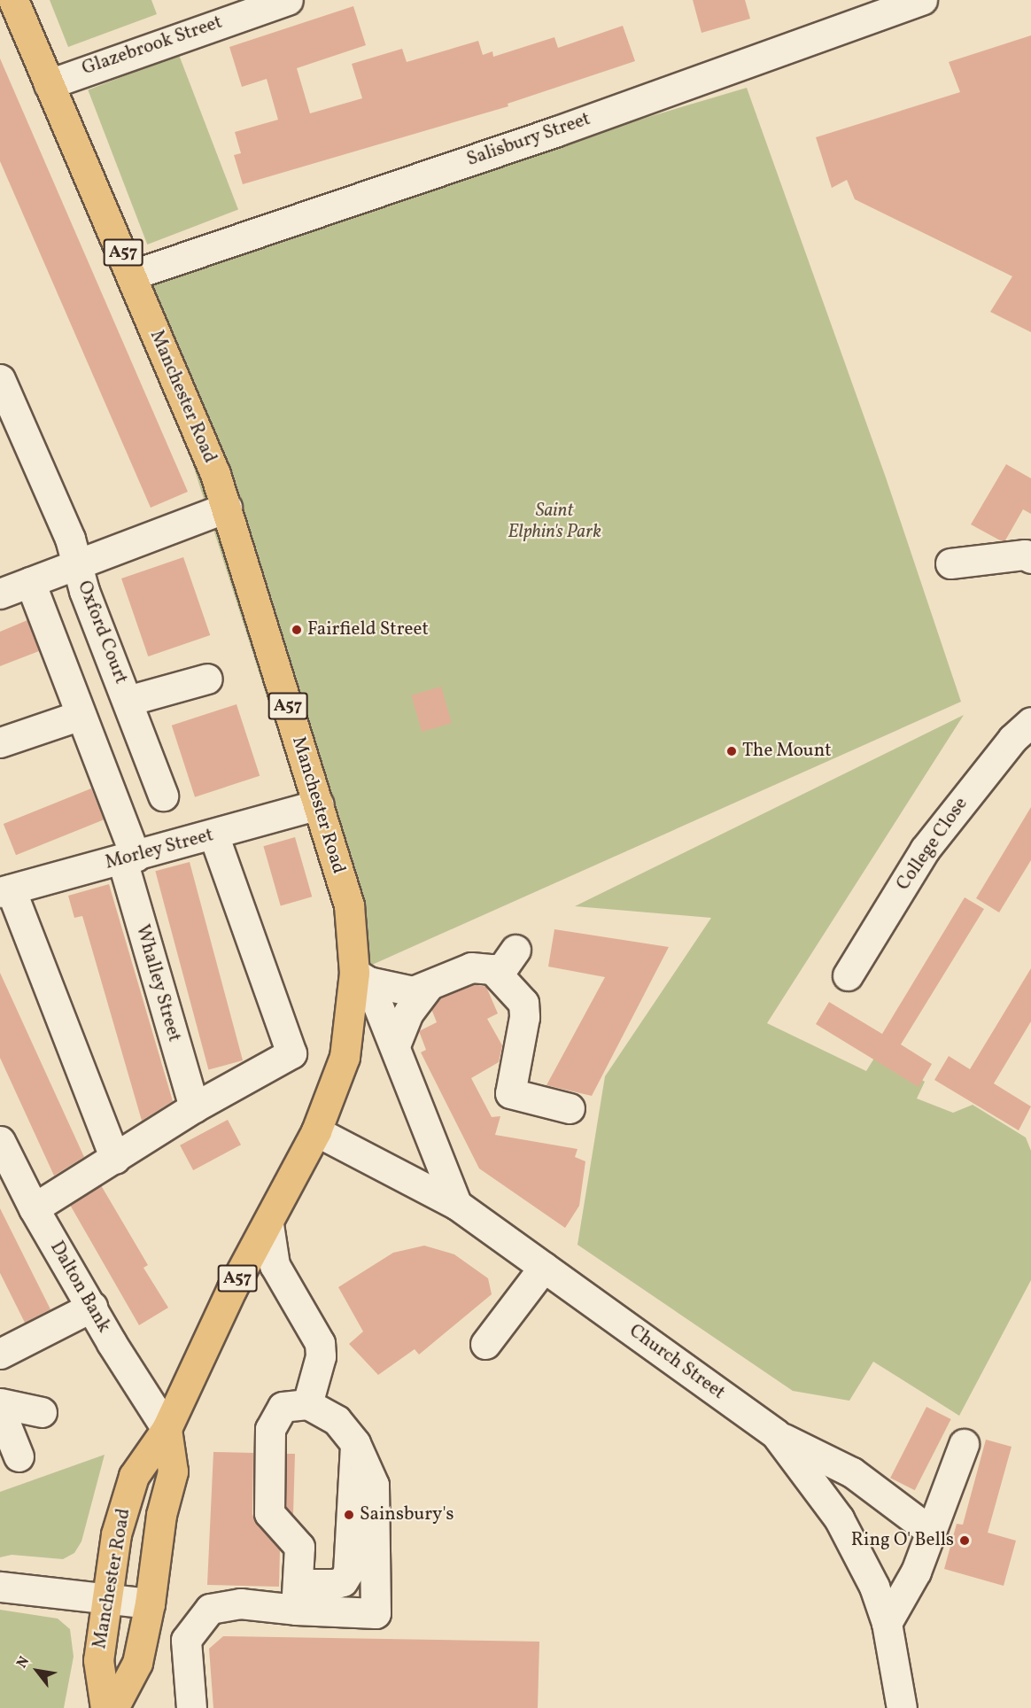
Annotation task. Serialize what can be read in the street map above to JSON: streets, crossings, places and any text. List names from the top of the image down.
{
  "streets": {
    "main road": ["A57", "Manchester Road"],
    "street": [
      "Glazebrook Street",
      "Salisbury Street",
      "Oxford Court",
      "College Close",
      "Morley Street",
      "Whalley Street",
      "Dalton Bank",
      "Church Street"
    ]
  },
  "crossings": [
    ["Glazebrook Street", "Manchester Road"],
    ["Salisbury Street", "Manchester Road"],
    ["Manchester Road", "Morley Street"],
    ["Manchester Road", "Dalton Bank"],
    ["Manchester Road", "Church Street"],
    ["Morley Street", "Whalley Street"]
  ],
  "parks": ["Saint Elphin's Park"],
  "places": [
    "Fairfield Street",
    "The Mount",
    "Sainsbury's",
    "Ring O' Bells"
  ],
  "north": "top left"
}
